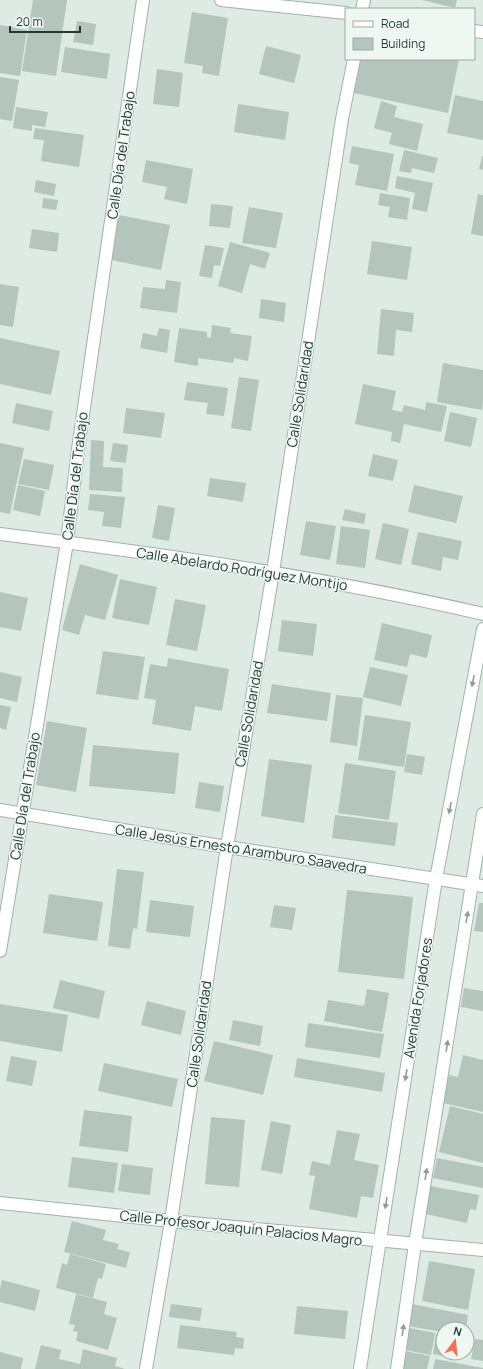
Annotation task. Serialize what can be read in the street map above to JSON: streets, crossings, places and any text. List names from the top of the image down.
{
  "streets": {
    "street": [
      "Calle Día del Trabajo",
      "Calle Solidaridad",
      "Calle Abelardo Rodríguez Montijo",
      "Calle Jesús Ernesto Aramburo Saavedra",
      "Avenida Forjadores",
      "Calle Profesor Joaquín Palacios Magro"
    ]
  },
  "crossings": [
    ["Calle Día del Trabajo", "Calle Abelardo Rodríguez Montijo"],
    ["Calle Día del Trabajo", "Calle Jesús Ernesto Aramburo Saavedra"],
    ["Calle Solidaridad", "Calle Abelardo Rodríguez Montijo"],
    ["Calle Solidaridad", "Calle Jesús Ernesto Aramburo Saavedra"],
    ["Calle Solidaridad", "Calle Profesor Joaquín Palacios Magro"],
    ["Calle Jesús Ernesto Aramburo Saavedra", "Avenida Forjadores"],
    ["Avenida Forjadores", "Calle Profesor Joaquín Palacios Magro"]
  ],
  "legend": ["Road", "Building"],
  "scale_bar": "20 m",
  "north": "top"
}
